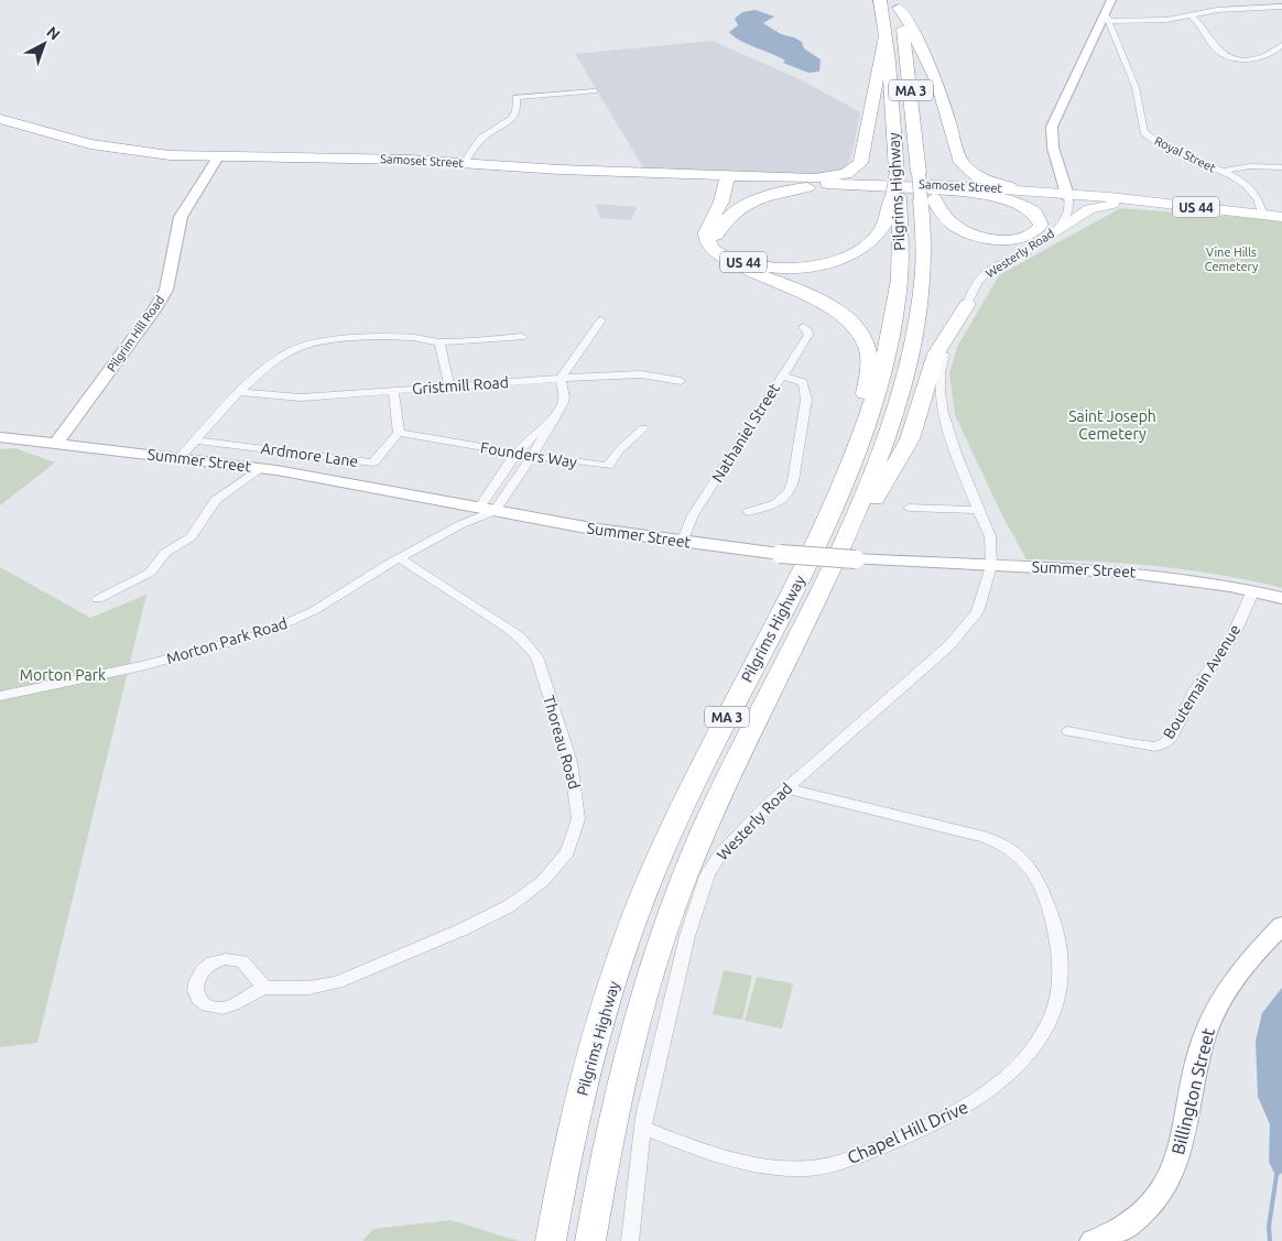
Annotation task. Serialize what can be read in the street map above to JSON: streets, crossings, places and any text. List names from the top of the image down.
{
  "streets": {
    "highway": [
      "MA 3",
      "Samoset Street",
      "Pilgrims Highway",
      "US 44"
    ],
    "main road": ["Pilgrim Hill Road", "Summer Street", "Billington Street"],
    "street": [
      "Royal Street",
      "Westerly Road",
      "Gristmill Road",
      "Nathaniel Street",
      "Ardmore Lane",
      "Founders Way",
      "Morton Park Road",
      "Boutemain Avenue",
      "Thoreau Road",
      "Chapel Hill Drive"
    ]
  },
  "crossings": [
    ["Royal Street", "Samoset Street"],
    ["Samoset Street", "US 44"],
    ["Samoset Street", "Westerly Road"],
    ["Samoset Street", "Pilgrim Hill Road"],
    ["Pilgrims Highway", "US 44"],
    ["Pilgrims Highway", "Summer Street"],
    ["Westerly Road", "Summer Street"],
    ["Westerly Road", "Chapel Hill Drive"],
    ["Pilgrim Hill Road", "Summer Street"],
    ["Nathaniel Street", "Summer Street"],
    ["Ardmore Lane", "Founders Way"],
    ["Summer Street", "Morton Park Road"],
    ["Summer Street", "Boutemain Avenue"],
    ["Morton Park Road", "Thoreau Road"]
  ],
  "parks": ["Vine Hills Cemetery", "Saint Joseph Cemetery", "Morton Park"],
  "north": "top right"
}
